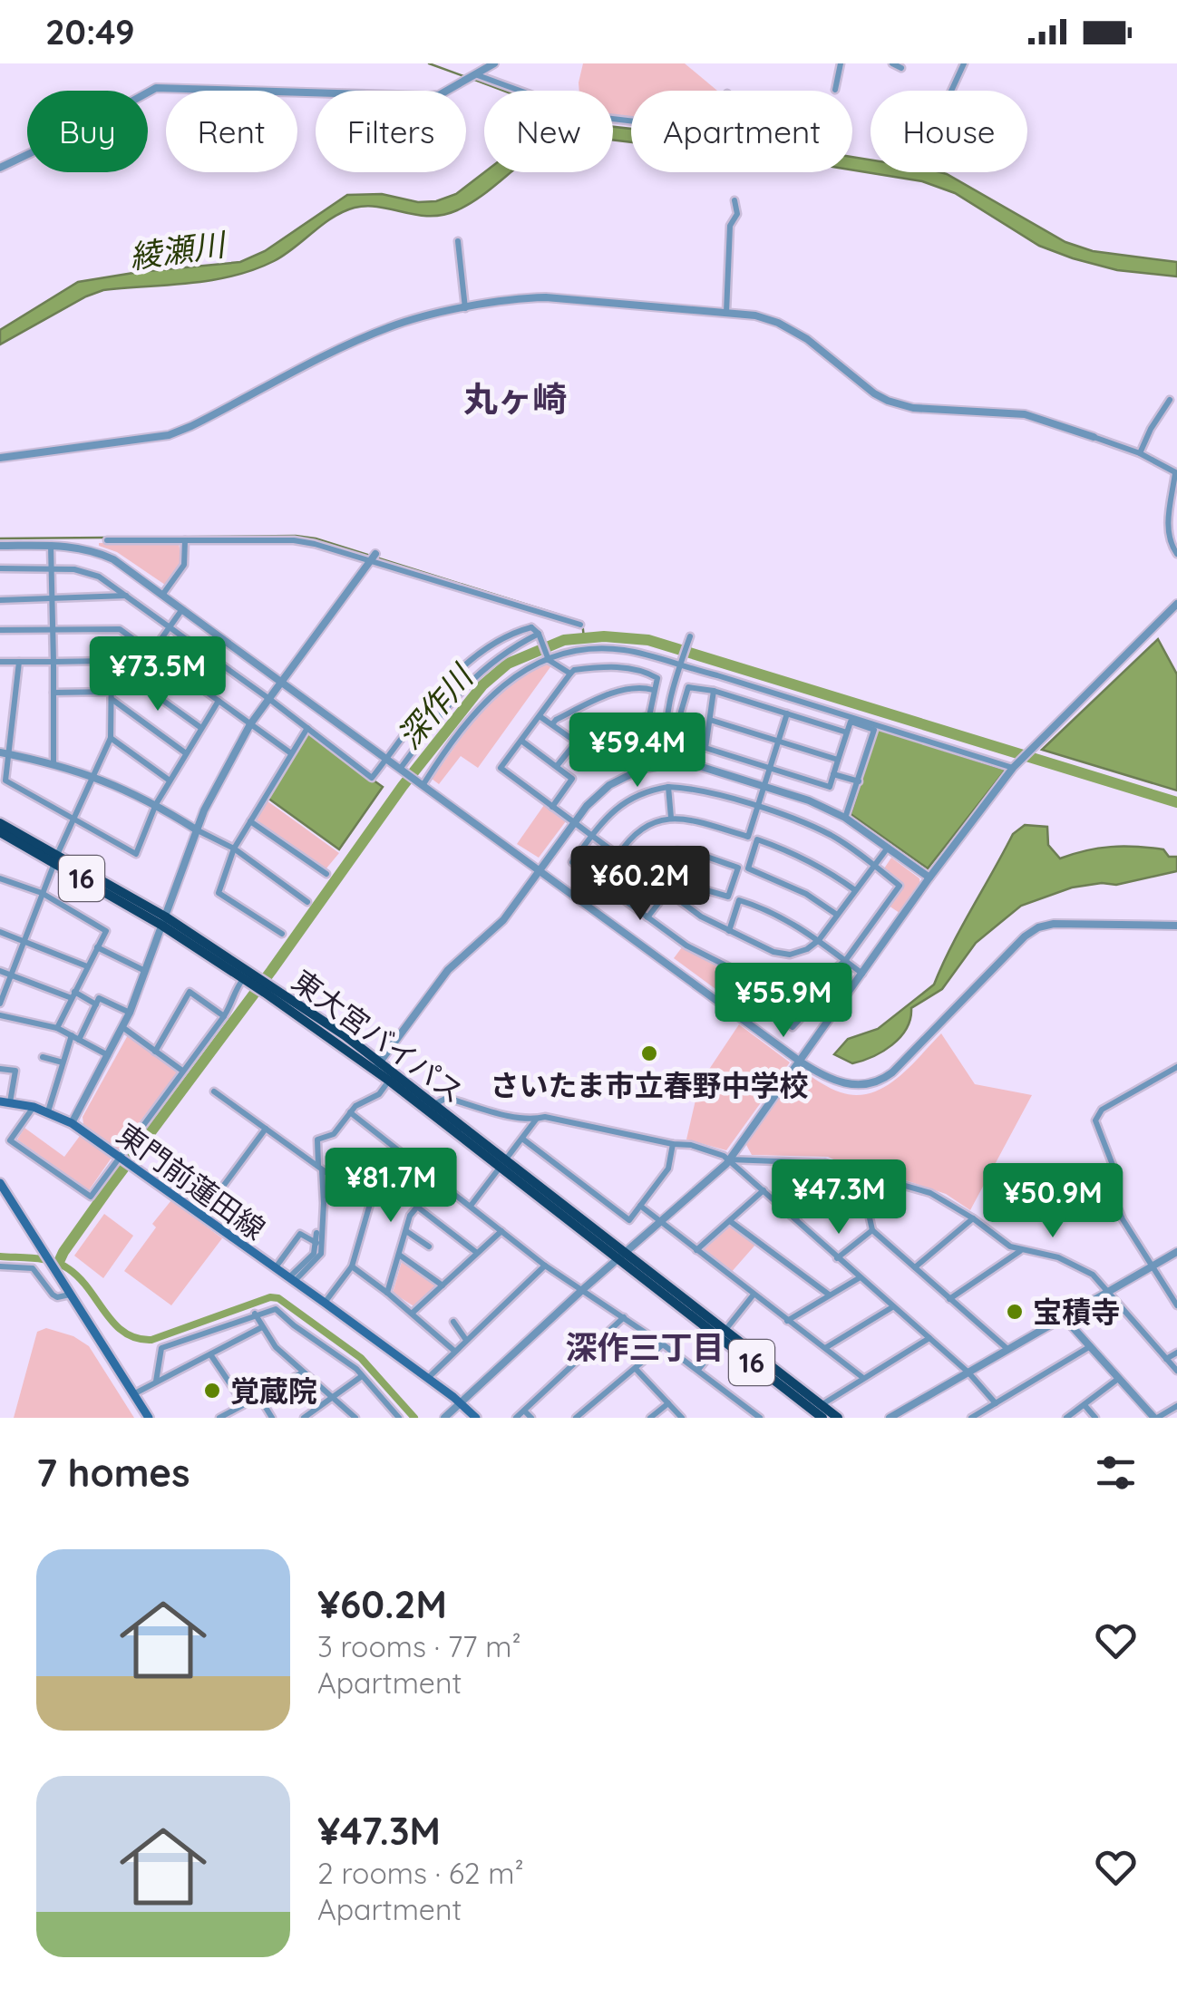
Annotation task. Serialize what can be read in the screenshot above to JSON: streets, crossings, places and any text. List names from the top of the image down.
{
  "streets": {
    "highway": ["16", "東大宮バイパス"],
    "main road": ["東門前蓮田線"]
  },
  "districts": ["丸ヶ崎", "深作三丁目"],
  "water": ["綾瀬川", "深作川"],
  "places": ["さいたま市立春野中学校", "宝積寺", "覚蔵院"],
  "page": {
    "status": "20:49",
    "chip": [
      "Buy",
      "Rent",
      "Filters",
      "New",
      "Apartment",
      "House"
    ],
    "price": [
      "¥73.5M",
      "¥59.4M",
      "¥60.2M",
      "¥55.9M",
      "¥81.7M",
      "¥47.3M",
      "¥50.9M"
    ],
    "heading": "7 homes",
    "list": [
      {
        "name": "¥60.2M",
        "note": "3 rooms · 77 m² · Apartment"
      },
      {
        "name": "¥47.3M",
        "note": "2 rooms · 62 m² · Apartment"
      }
    ]
  }
}
